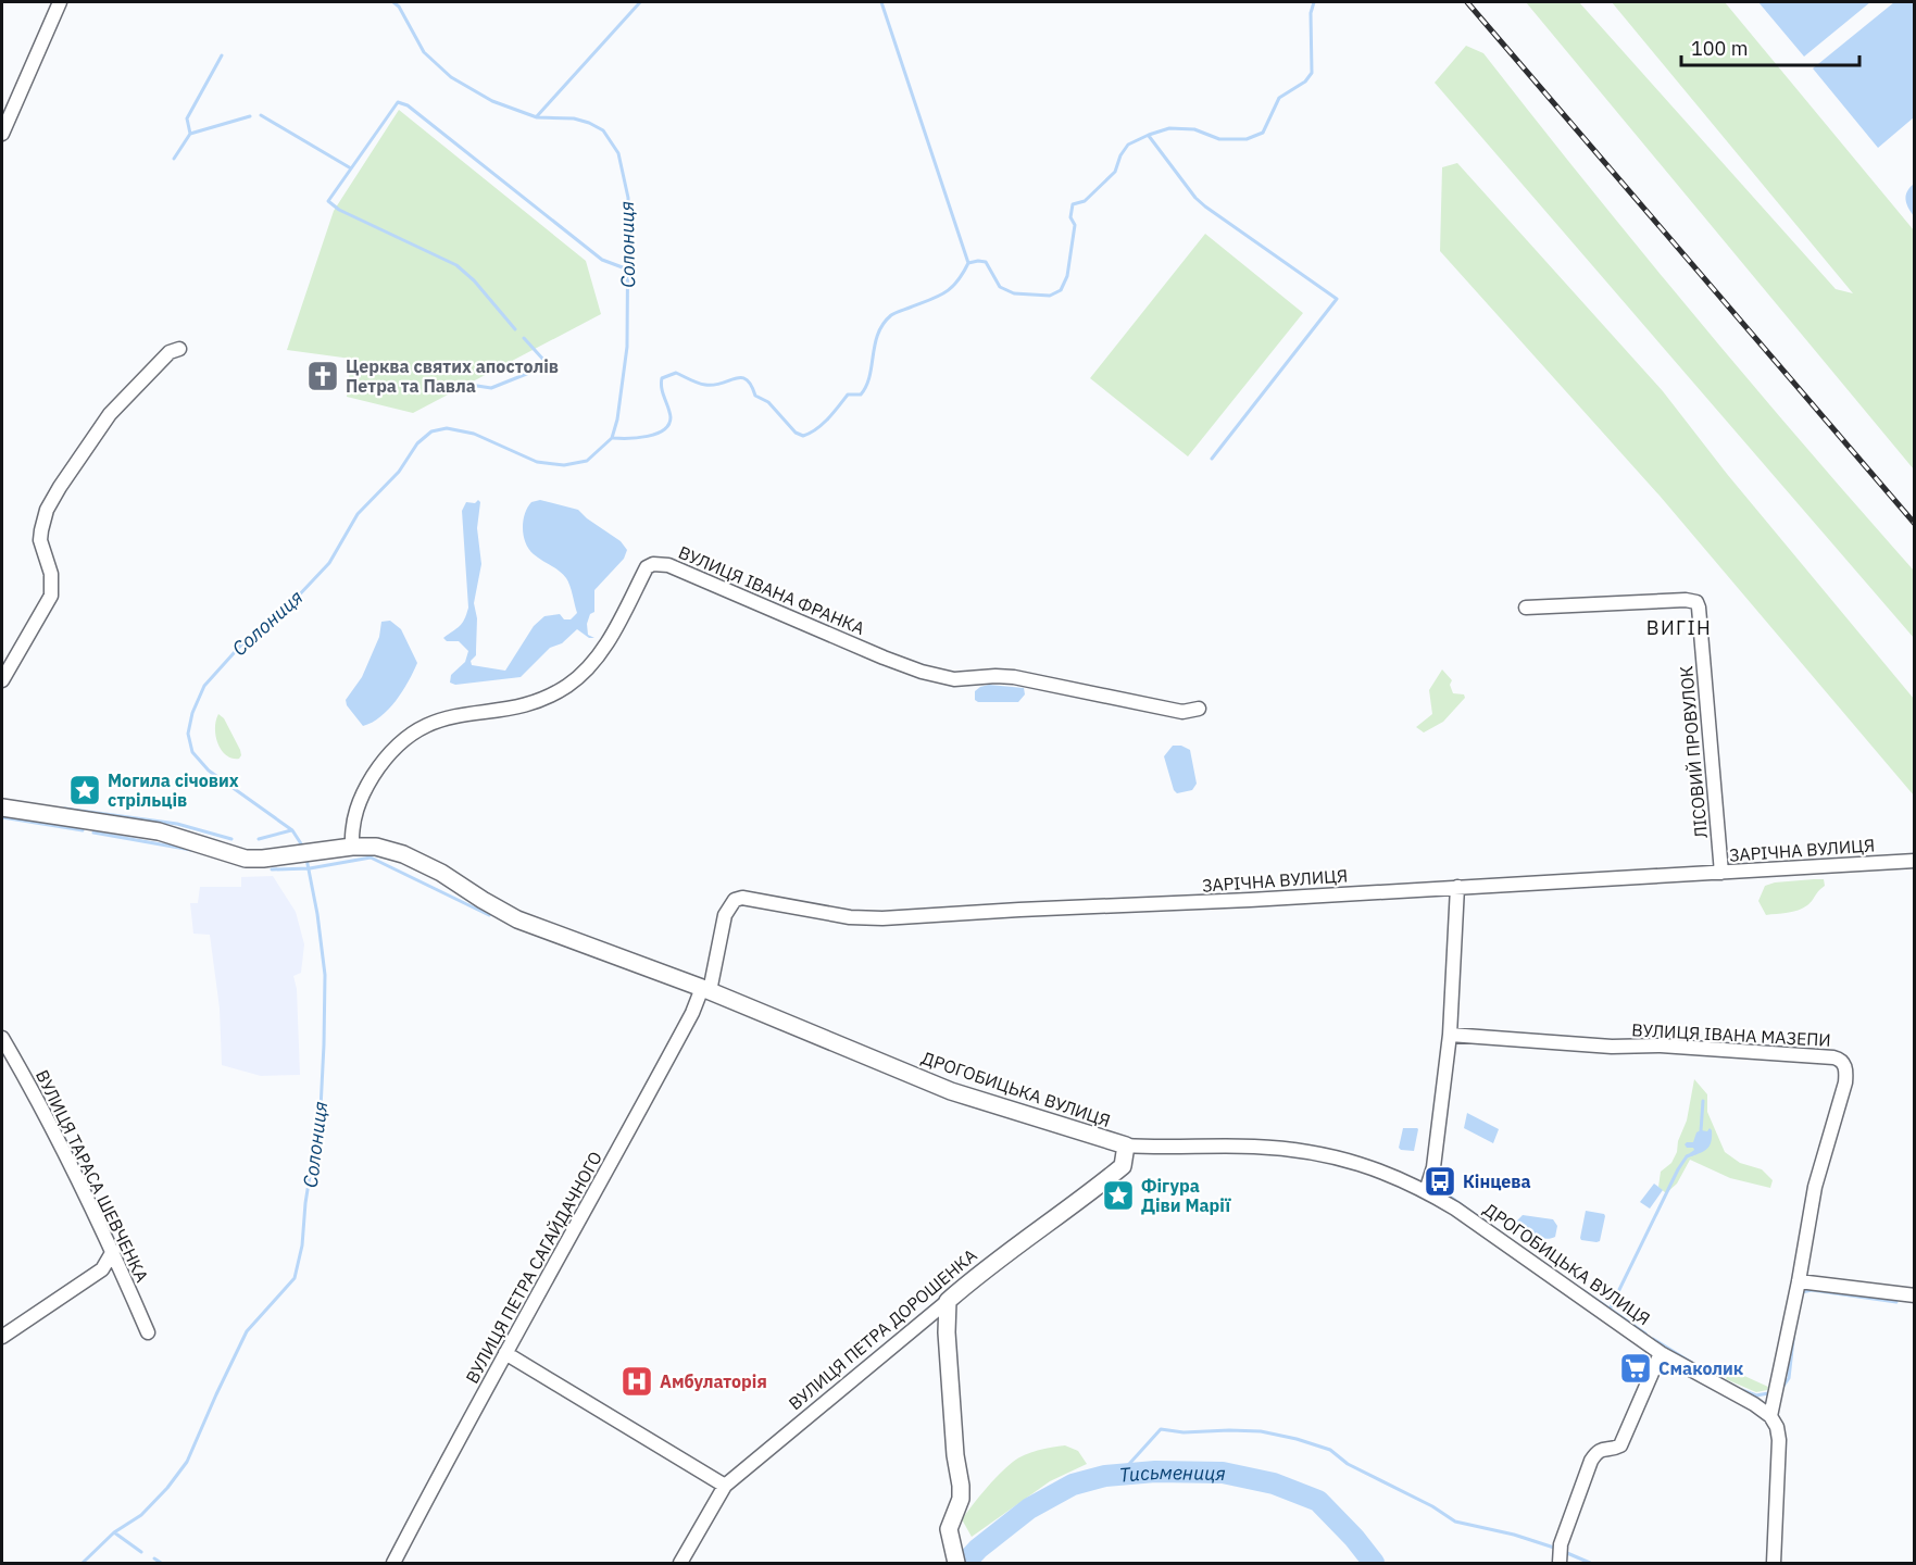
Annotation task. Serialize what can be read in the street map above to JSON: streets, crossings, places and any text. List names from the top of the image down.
{
  "streets": {
    "street": [
      "ВУЛИЦЯ ІВАНА ФРАНКА",
      "ЛІСОВИЙ ПРОВУЛОК",
      "ЗАРІЧНА ВУЛИЦЯ",
      "ВУЛИЦЯ ІВАНА МАЗЕПИ",
      "ДРОГОБИЦЬКА ВУЛИЦЯ",
      "ВУЛИЦЯ ТАРАСА ШЕВЧЕНКА",
      "ВУЛИЦЯ ПЕТРА САГАЙДАЧНОГО",
      "ВУЛИЦЯ ПЕТРА ДОРОШЕНКА"
    ]
  },
  "crossings": [
    ["ВУЛИЦЯ ІВАНА ФРАНКА", "ДРОГОБИЦЬКА ВУЛИЦЯ"],
    ["ЛІСОВИЙ ПРОВУЛОК", "ЗАРІЧНА ВУЛИЦЯ"],
    ["ЗАРІЧНА ВУЛИЦЯ", "ДРОГОБИЦЬКА ВУЛИЦЯ"],
    ["ЗАРІЧНА ВУЛИЦЯ", "ВУЛИЦЯ ПЕТРА САГАЙДАЧНОГО"],
    ["ВУЛИЦЯ ІВАНА МАЗЕПИ", "ДРОГОБИЦЬКА ВУЛИЦЯ"],
    ["ДРОГОБИЦЬКА ВУЛИЦЯ", "ВУЛИЦЯ ПЕТРА САГАЙДАЧНОГО"],
    ["ДРОГОБИЦЬКА ВУЛИЦЯ", "ВУЛИЦЯ ПЕТРА ДОРОШЕНКА"]
  ],
  "districts": ["ВИГІН"],
  "water": ["Солониця", "Тисьмениця"],
  "places": {
    "church": ["Церква святих апостолів Петра та Павла"],
    "place": ["Могила січових стрільців", "Фігура Діви Марії"],
    "bus stop": ["Кінцева"],
    "supermarket": ["Смаколик"],
    "hospital": ["Амбулаторія"]
  },
  "scale_bar": "100 m"
}
